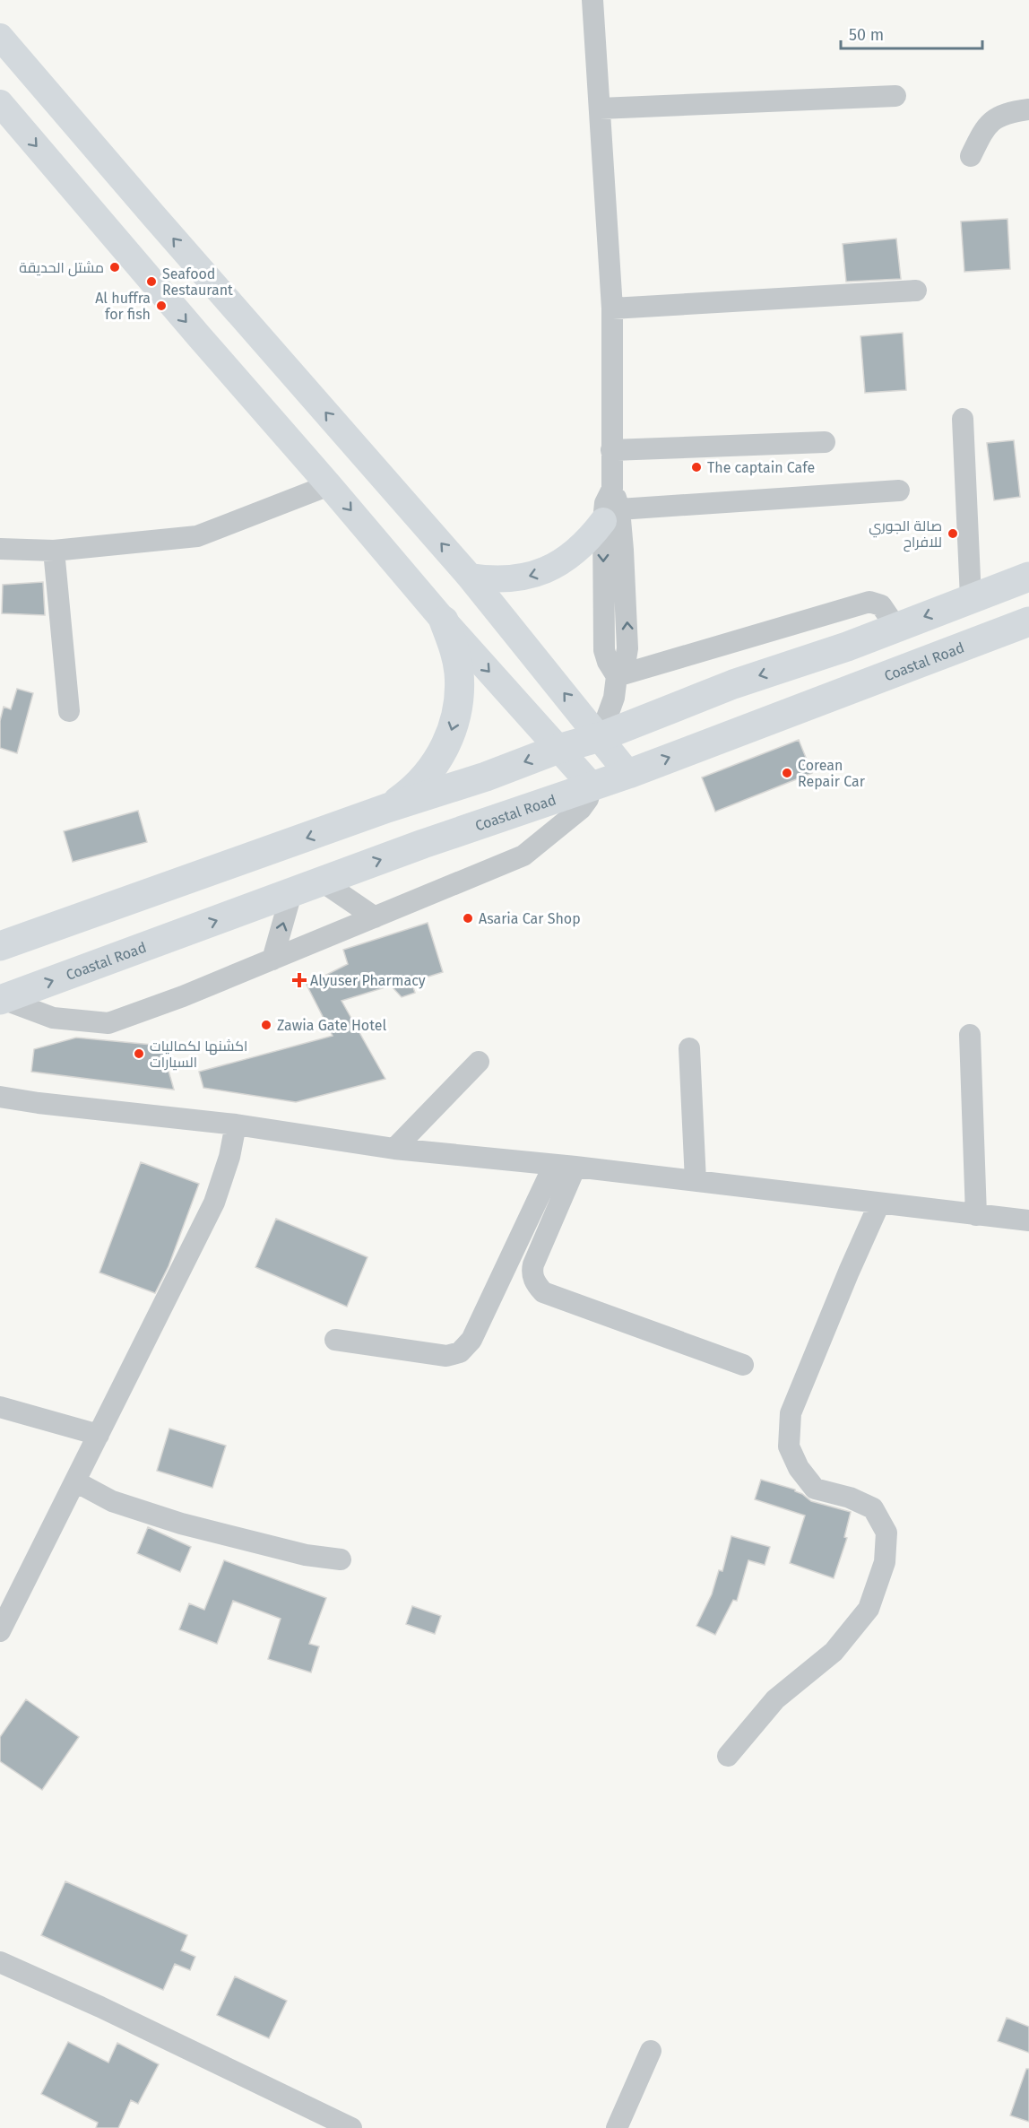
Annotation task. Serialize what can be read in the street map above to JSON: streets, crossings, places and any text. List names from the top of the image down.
{
  "streets": {
    "highway": ["Coastal Road"]
  },
  "places": {
    "other": [
      "مشتل الحديقة",
      "Seafood Restaurant",
      "Al huffra for fish",
      "The captain Cafe",
      "صالة الجوري للافراح",
      "Corean Repair Car",
      "Asaria Car Shop",
      "Zawia Gate Hotel",
      "اكشنها لكماليات السيارات"
    ],
    "health": ["Alyuser Pharmacy"]
  },
  "scale_bar": "50 m"
}
